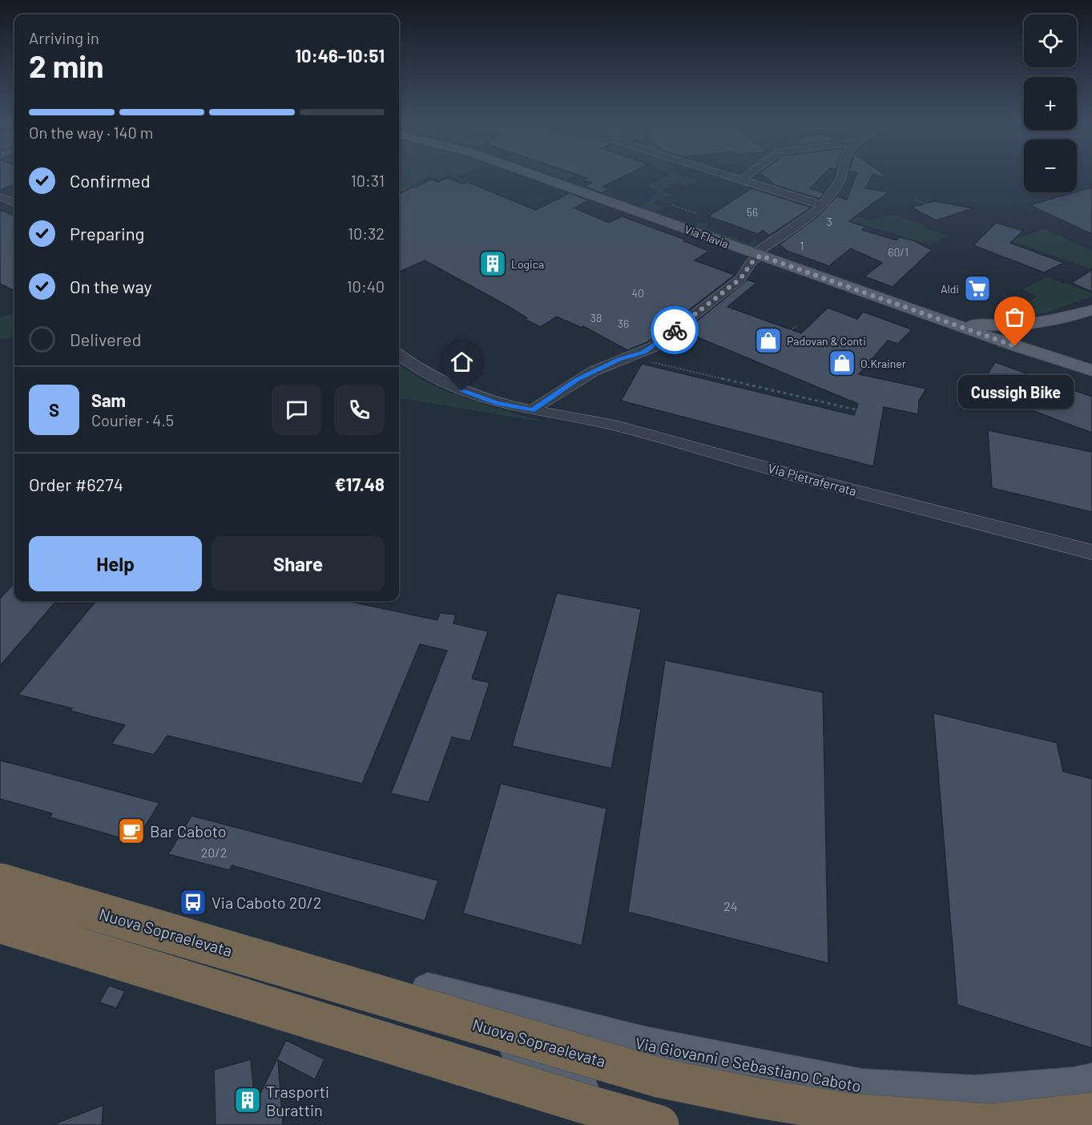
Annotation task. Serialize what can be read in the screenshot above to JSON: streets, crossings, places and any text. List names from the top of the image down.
{
  "streets": {
    "highway": ["Nuova Sopraelevata"],
    "main road": ["Via Flavia", "Via Giovanni e Sebastiano Caboto"],
    "street": ["Via Pietraferrata"]
  },
  "crossings": [
    ["Nuova Sopraelevata", "Via Giovanni e Sebastiano Caboto"]
  ],
  "places": {
    "building": ["Logica", "Trasporti Burattin"],
    "supermarket": ["Aldi"],
    "shop": ["Padovan & Conti", "O.Krainer"],
    "other": ["Cussigh Bike"],
    "cafe": ["Bar Caboto"],
    "bus stop": ["Via Caboto 20/2"]
  },
  "house_numbers": [
    "56",
    "3",
    "1",
    "60/1",
    "40",
    "38",
    "36",
    "20/2",
    "24"
  ],
  "page": {
    "map_buttons": ["+", "−"],
    "heading": ["2 min", "Arriving in", "10:46–10:51"],
    "panel": [
      "Sam",
      "Courier · 4.5",
      "Order #6274",
      "€17.48"
    ],
    "bar": "On the way · 140 m",
    "list": [
      ["Confirmed", "10:31"],
      ["Preparing", "10:32"],
      ["On the way", "10:40"],
      "Delivered"
    ],
    "bubble": "Cussigh Bike",
    "round": "S",
    "buttons": ["Help", "Share"]
  }
}
